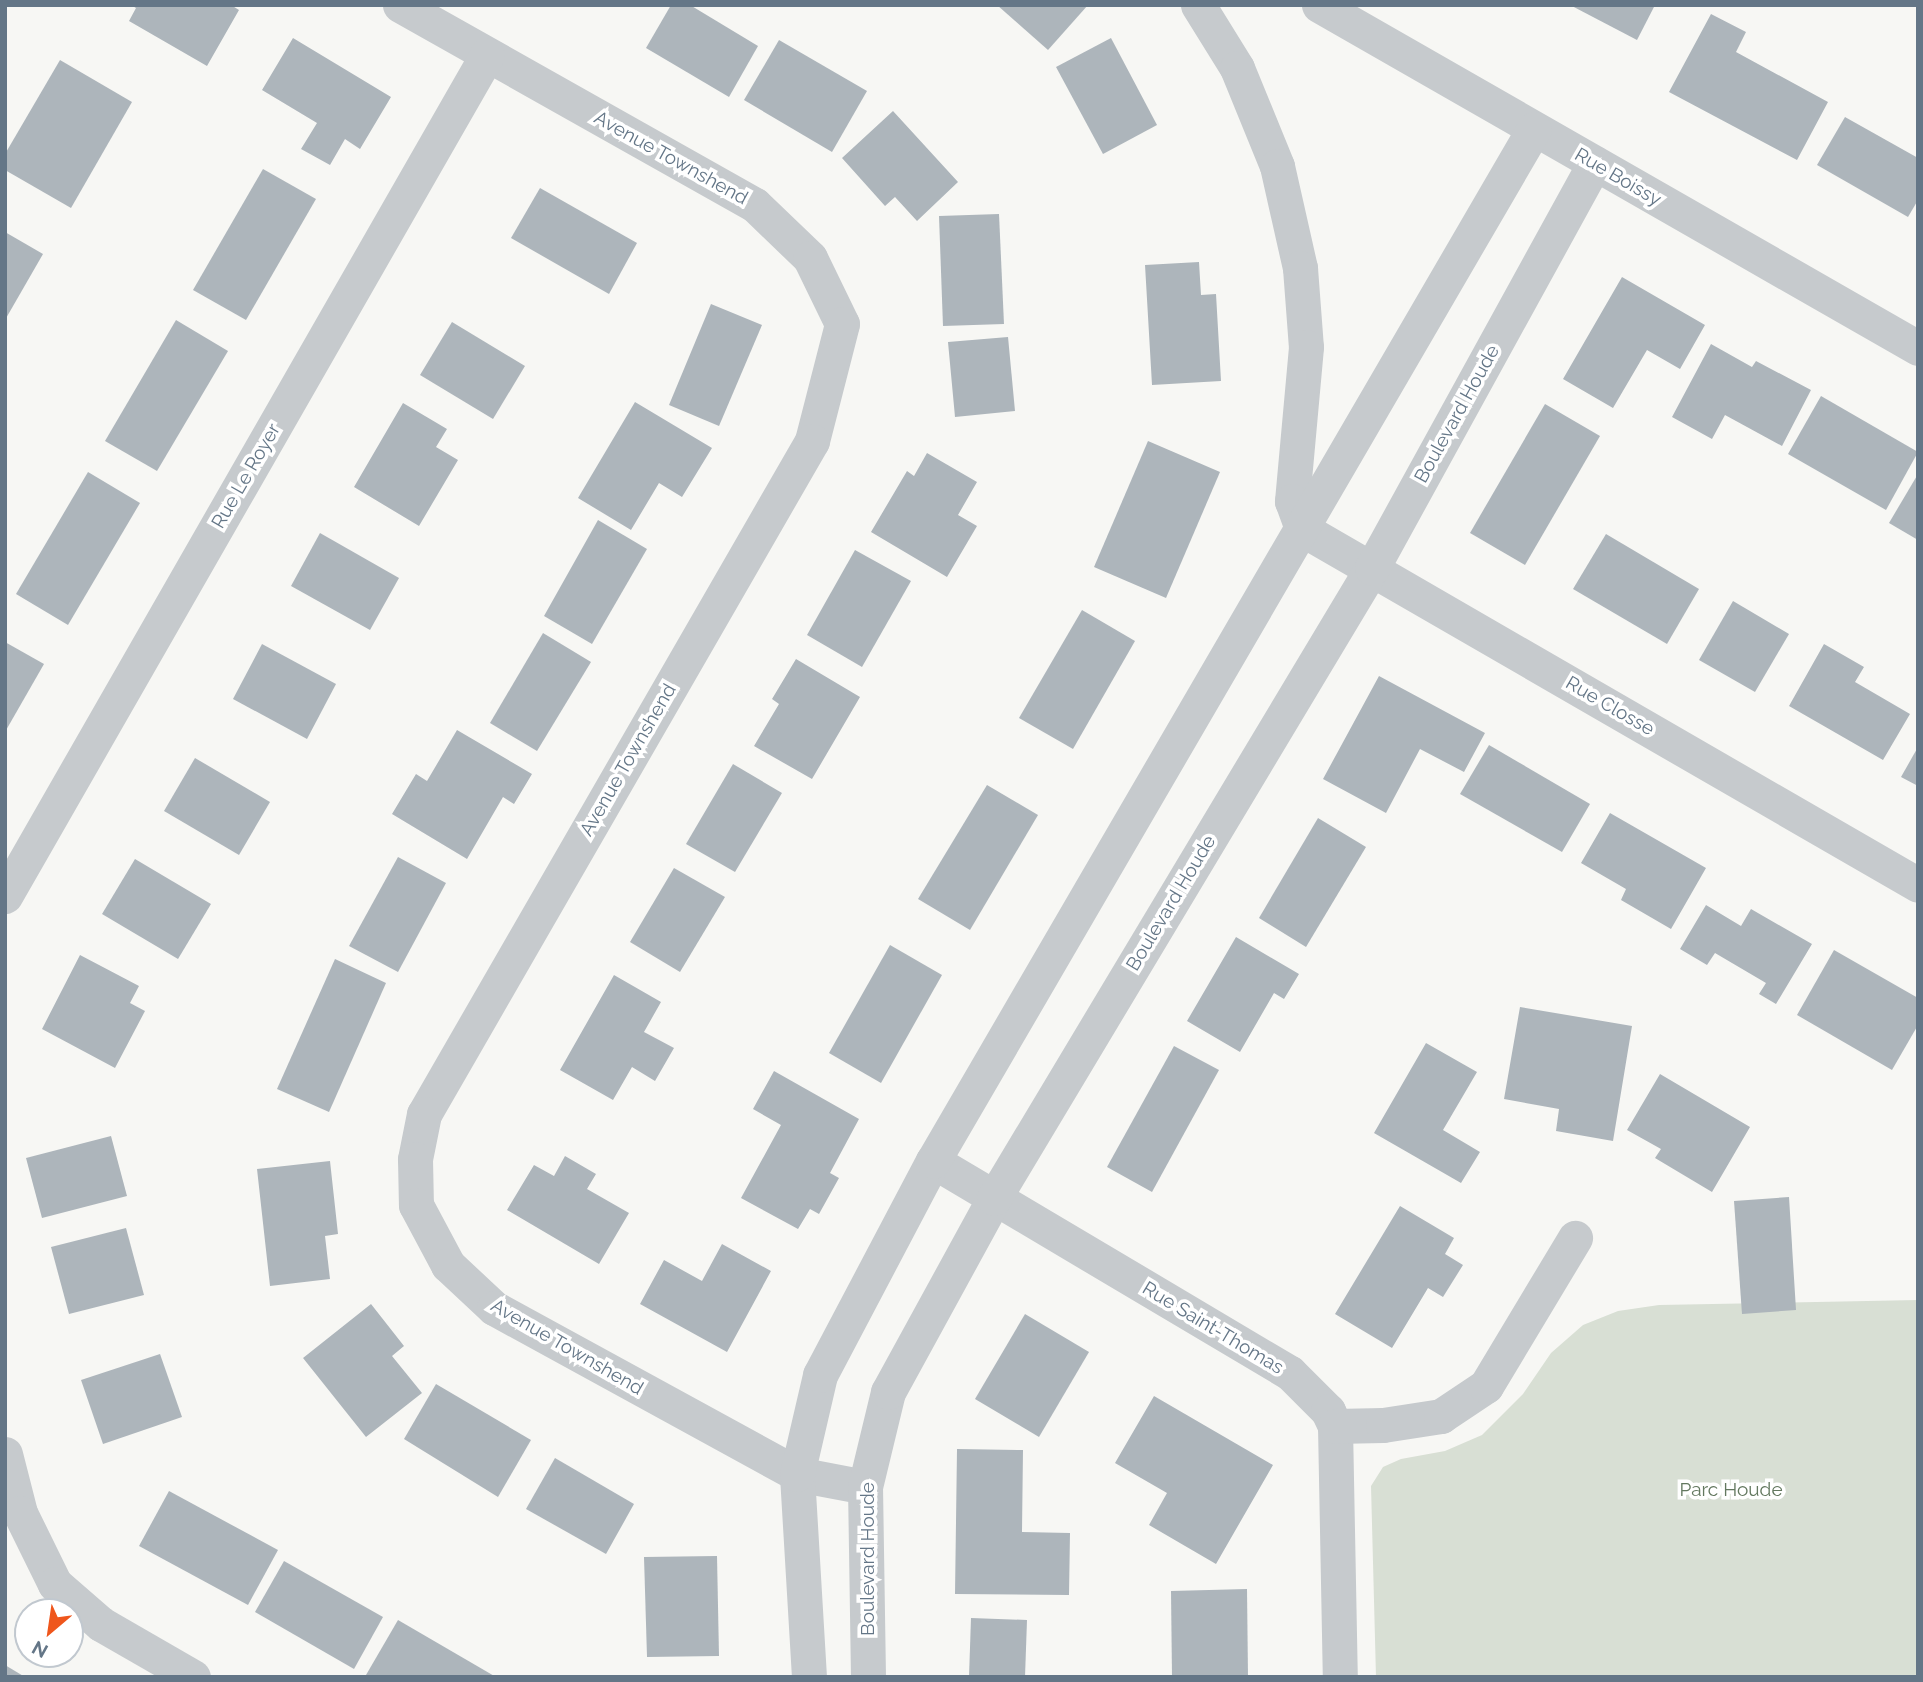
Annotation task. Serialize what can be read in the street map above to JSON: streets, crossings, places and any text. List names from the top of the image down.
{
  "streets": {
    "street": [
      "Avenue Townshend",
      "Rue Boissy",
      "Boulevard Houde",
      "Rue Le Royer",
      "Rue Closse",
      "Rue Saint-Thomas"
    ]
  },
  "crossings": [
    ["Avenue Townshend", "Boulevard Houde"],
    ["Avenue Townshend", "Rue Le Royer"],
    ["Rue Boissy", "Boulevard Houde"],
    ["Boulevard Houde", "Rue Closse"],
    ["Boulevard Houde", "Rue Saint-Thomas"]
  ],
  "parks": ["Parc Houde"],
  "north": "bottom left"
}
